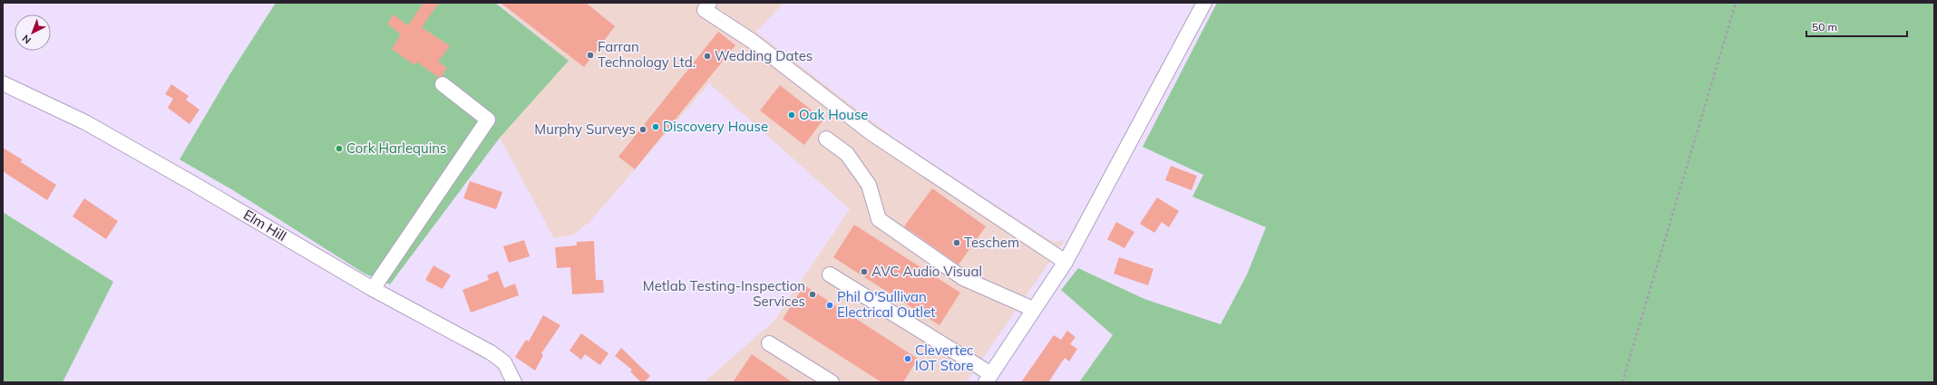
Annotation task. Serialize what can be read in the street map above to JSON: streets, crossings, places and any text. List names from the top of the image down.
{
  "streets": {
    "street": ["Elm Hill"]
  },
  "places": [
    "Farran Technology Ltd.",
    "Wedding Dates",
    "Oak House",
    "Discovery House",
    "Murphy Surveys",
    "Cork Harlequins",
    "Teschem",
    "AVC Audio Visual",
    "Metlab Testing-Inspection Services",
    "Phil O'Sullivan Electrical Outlet",
    "Clevertec IOT Store"
  ],
  "scale_bar": "50 m",
  "north": "bottom left"
}
